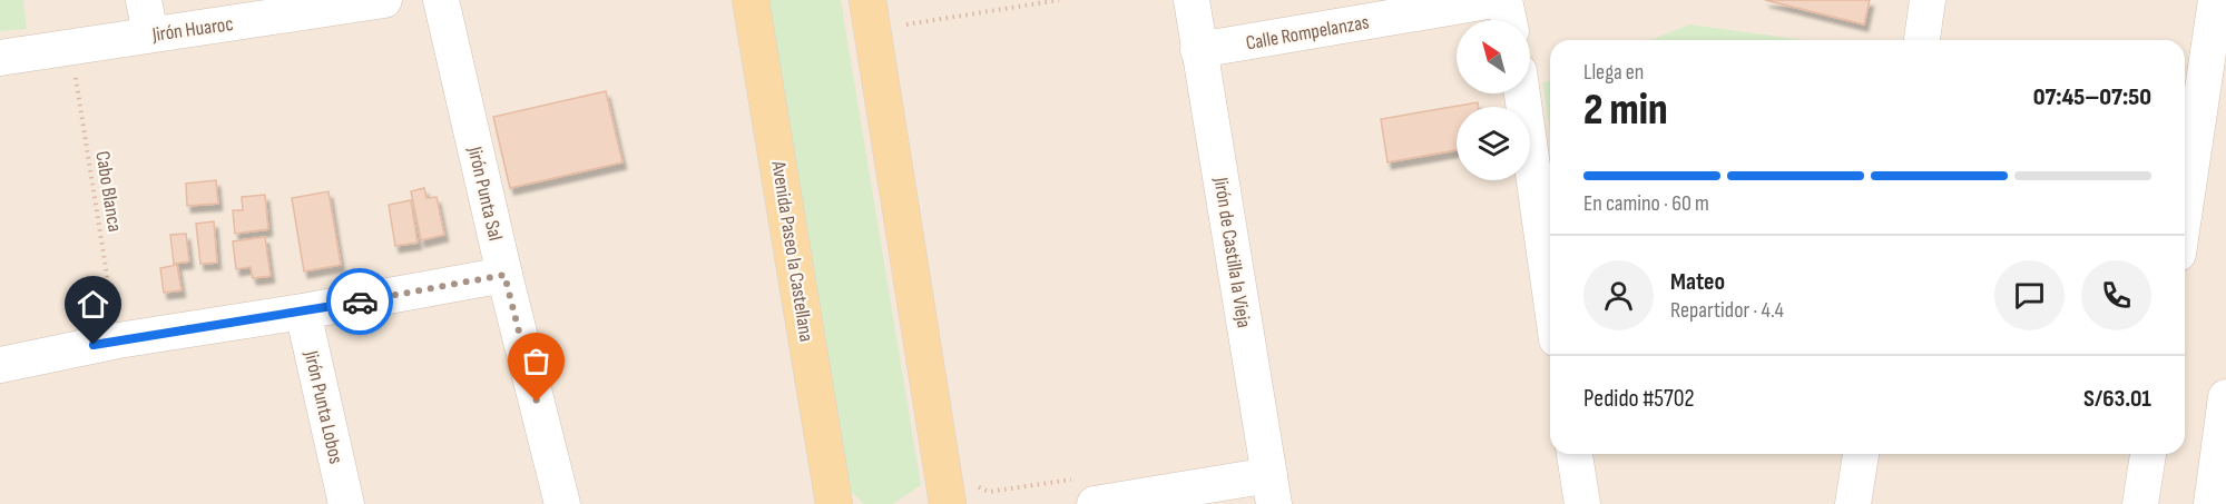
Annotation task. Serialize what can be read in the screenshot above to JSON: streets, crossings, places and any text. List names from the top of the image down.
{
  "streets": {
    "main road": ["Avenida Paseo la Castellana"],
    "street": [
      "Jirón Huaroc",
      "Calle Rompelanzas",
      "Jirón Punta Sal",
      "Jirón de Castilla la Vieja",
      "Jirón Punta Lobos"
    ],
    "path": ["Cabo Blanca"]
  },
  "crossings": [
    ["Jirón Huaroc", "Cabo Blanca"],
    ["Calle Rompelanzas", "Jirón de Castilla la Vieja"]
  ],
  "north": "top left",
  "page": {
    "heading": ["2 min", "Llega en", "07:45–07:50"],
    "panel": [
      "Mateo",
      "Repartidor · 4.4",
      "Pedido #5702",
      "S/63.01"
    ],
    "bar": "En camino · 60 m"
  }
}
